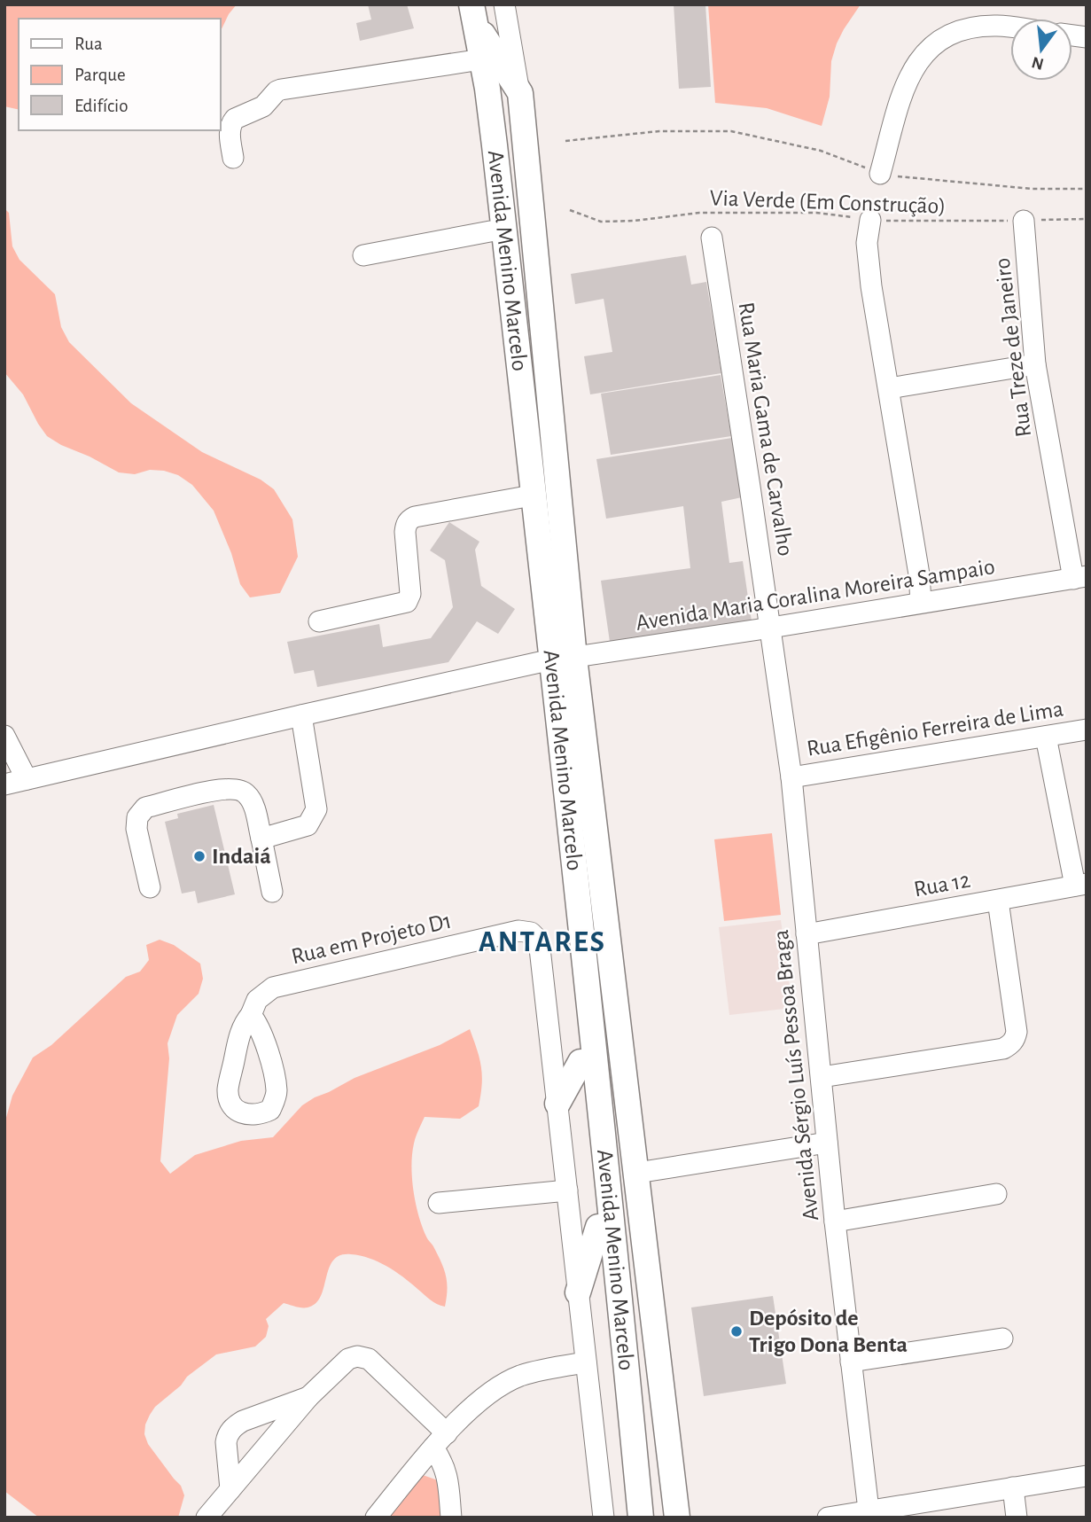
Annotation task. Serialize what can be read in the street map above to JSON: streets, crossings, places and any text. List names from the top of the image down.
{
  "streets": {
    "main road": ["Avenida Menino Marcelo"],
    "street": [
      "Rua Treze de Janeiro",
      "Rua Maria Gama de Carvalho",
      "Avenida Maria Coralina Moreira Sampaio",
      "Rua Efigênio Ferreira de Lima",
      "Rua 12",
      "Rua em Projeto D1",
      "Avenida Sérgio Luís Pessoa Braga"
    ],
    "path": ["Via Verde (Em Construção)"]
  },
  "crossings": [
    ["Via Verde (Em Construção)", "Rua Treze de Janeiro"],
    ["Avenida Menino Marcelo", "Avenida Maria Coralina Moreira Sampaio"],
    ["Avenida Menino Marcelo", "Rua em Projeto D1"],
    ["Rua Treze de Janeiro", "Avenida Maria Coralina Moreira Sampaio"],
    ["Rua Maria Gama de Carvalho", "Avenida Maria Coralina Moreira Sampaio"],
    ["Rua Maria Gama de Carvalho", "Avenida Sérgio Luís Pessoa Braga"],
    ["Avenida Maria Coralina Moreira Sampaio", "Avenida Sérgio Luís Pessoa Braga"],
    ["Rua Efigênio Ferreira de Lima", "Avenida Sérgio Luís Pessoa Braga"],
    ["Rua 12", "Avenida Sérgio Luís Pessoa Braga"]
  ],
  "districts": ["ANTARES"],
  "places": ["Indaiá", "Depósito de Trigo Dona Benta"],
  "legend": ["Rua", "Parque", "Edifício"],
  "north": "bottom"
}
